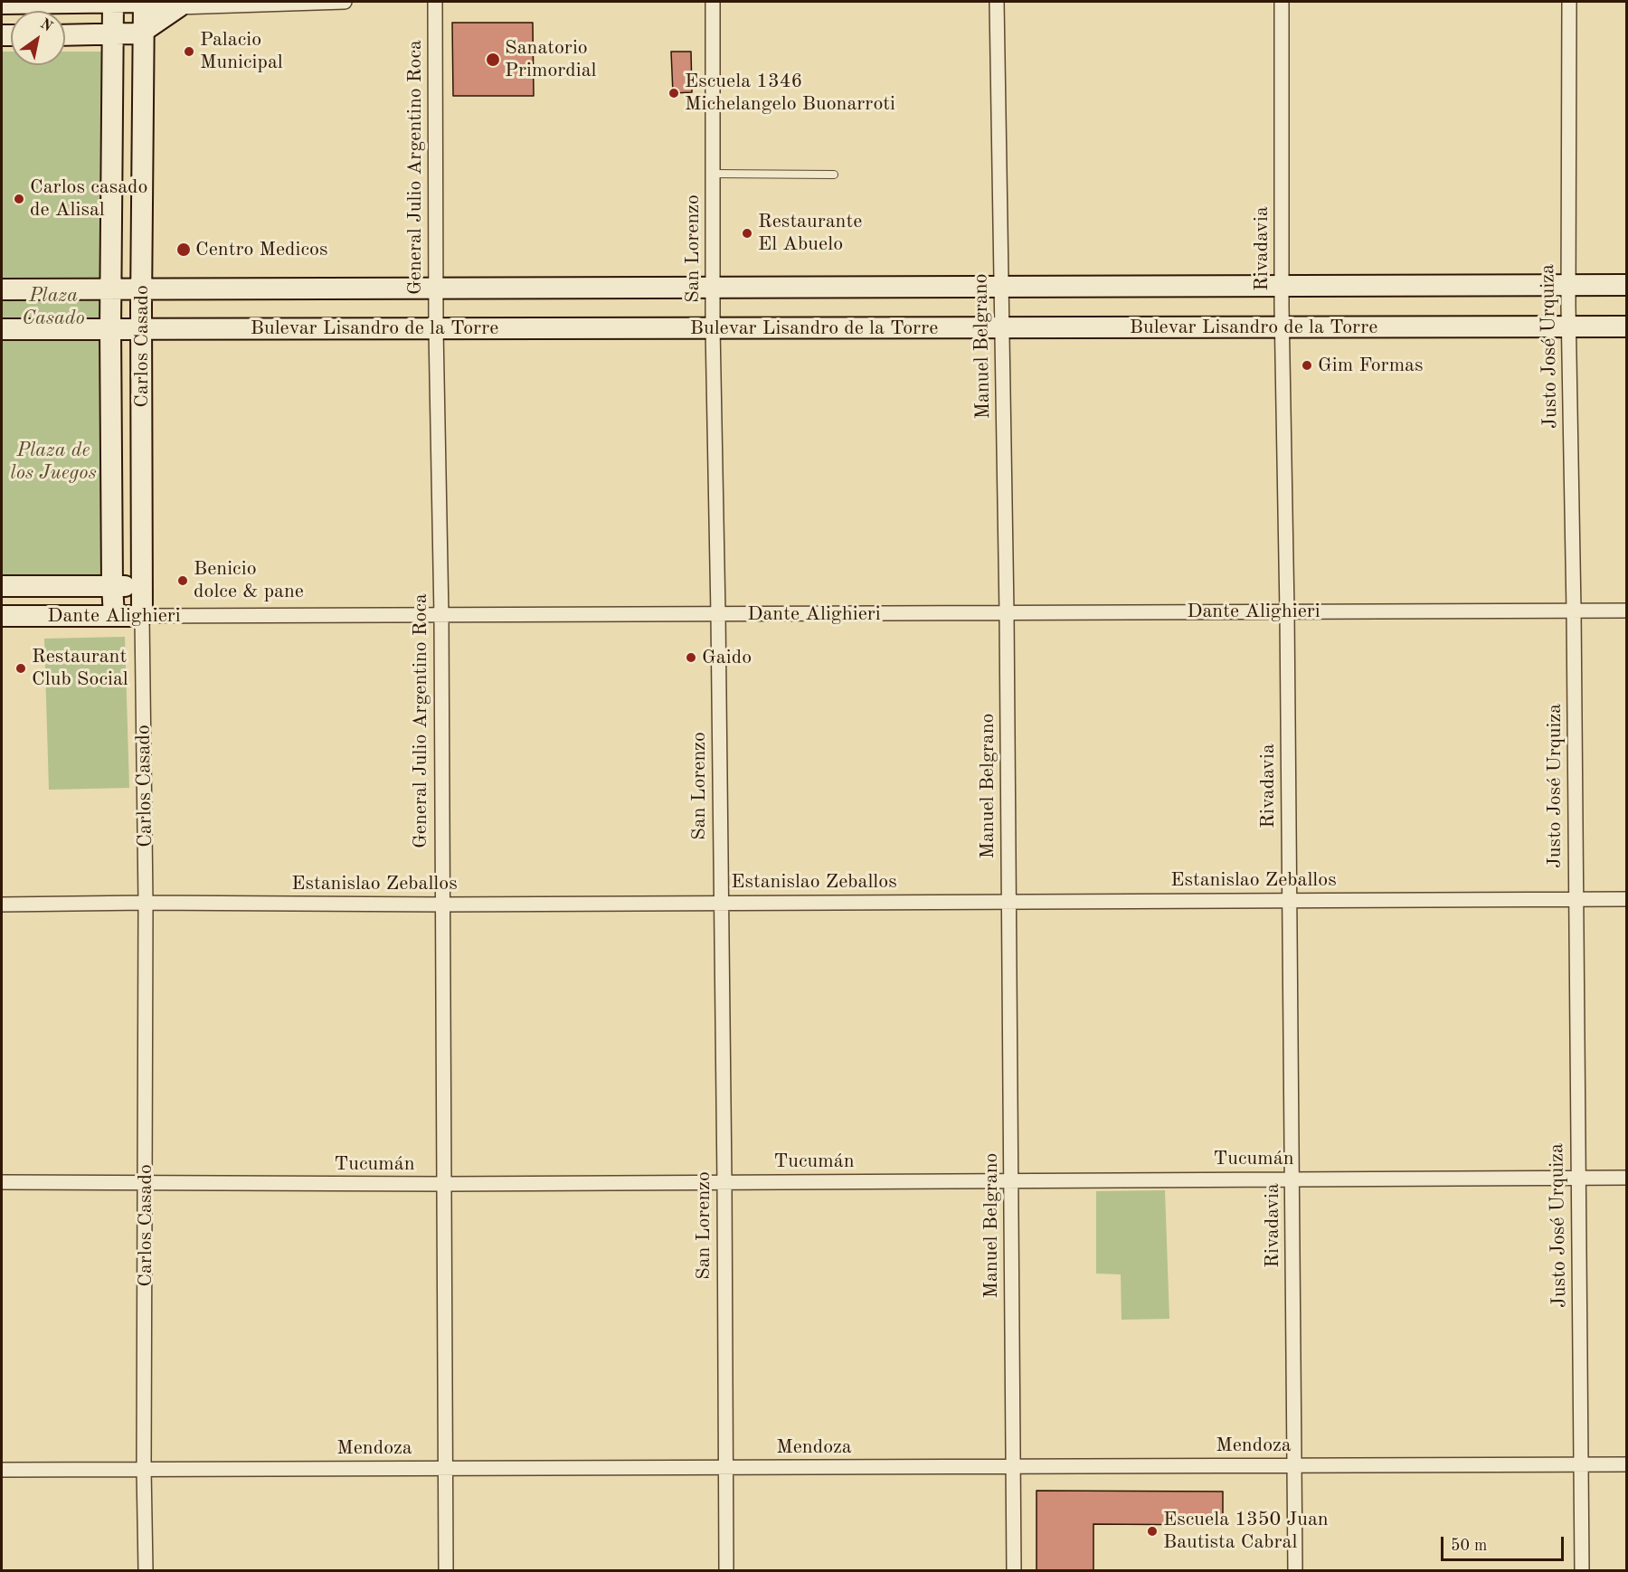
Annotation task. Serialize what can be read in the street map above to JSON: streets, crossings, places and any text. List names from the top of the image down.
{
  "streets": {
    "main road": ["Bulevar Lisandro de la Torre", "Carlos Casado", "Dante Alighieri"],
    "street": [
      "General Julio Argentino Roca",
      "San Lorenzo",
      "Rivadavia",
      "Manuel Belgrano",
      "Justo José Urquiza",
      "Estanislao Zeballos",
      "Tucumán",
      "Mendoza"
    ]
  },
  "crossings": [
    ["General Julio Argentino Roca", "Bulevar Lisandro de la Torre"],
    ["General Julio Argentino Roca", "Dante Alighieri"],
    ["General Julio Argentino Roca", "Estanislao Zeballos"],
    ["General Julio Argentino Roca", "Tucumán"],
    ["General Julio Argentino Roca", "Mendoza"],
    ["San Lorenzo", "Bulevar Lisandro de la Torre"],
    ["San Lorenzo", "Dante Alighieri"],
    ["San Lorenzo", "Estanislao Zeballos"],
    ["San Lorenzo", "Tucumán"],
    ["San Lorenzo", "Mendoza"],
    ["Rivadavia", "Bulevar Lisandro de la Torre"],
    ["Rivadavia", "Dante Alighieri"],
    ["Rivadavia", "Estanislao Zeballos"],
    ["Rivadavia", "Tucumán"],
    ["Rivadavia", "Mendoza"],
    ["Bulevar Lisandro de la Torre", "Carlos Casado"],
    ["Bulevar Lisandro de la Torre", "Manuel Belgrano"],
    ["Bulevar Lisandro de la Torre", "Justo José Urquiza"],
    ["Carlos Casado", "Dante Alighieri"],
    ["Carlos Casado", "Estanislao Zeballos"],
    ["Carlos Casado", "Tucumán"],
    ["Carlos Casado", "Mendoza"],
    ["Manuel Belgrano", "Dante Alighieri"],
    ["Manuel Belgrano", "Estanislao Zeballos"],
    ["Manuel Belgrano", "Tucumán"],
    ["Manuel Belgrano", "Mendoza"],
    ["Justo José Urquiza", "Dante Alighieri"],
    ["Justo José Urquiza", "Estanislao Zeballos"],
    ["Justo José Urquiza", "Tucumán"],
    ["Justo José Urquiza", "Mendoza"]
  ],
  "parks": ["Plaza Casado", "Plaza de los Juegos"],
  "places": [
    "Palacio Municipal",
    "Sanatorio Primordial",
    "Escuela 1346 Michelangelo Buonarroti",
    "Carlos casado de Alisal",
    "Restaurante El Abuelo",
    "Centro Medicos",
    "Gim Formas",
    "Benicio dolce & pane",
    "Gaido",
    "Restaurant Club Social",
    "Escuela 1350 Juan Bautista Cabral"
  ],
  "scale_bar": "50 m",
  "north": "top right"
}
